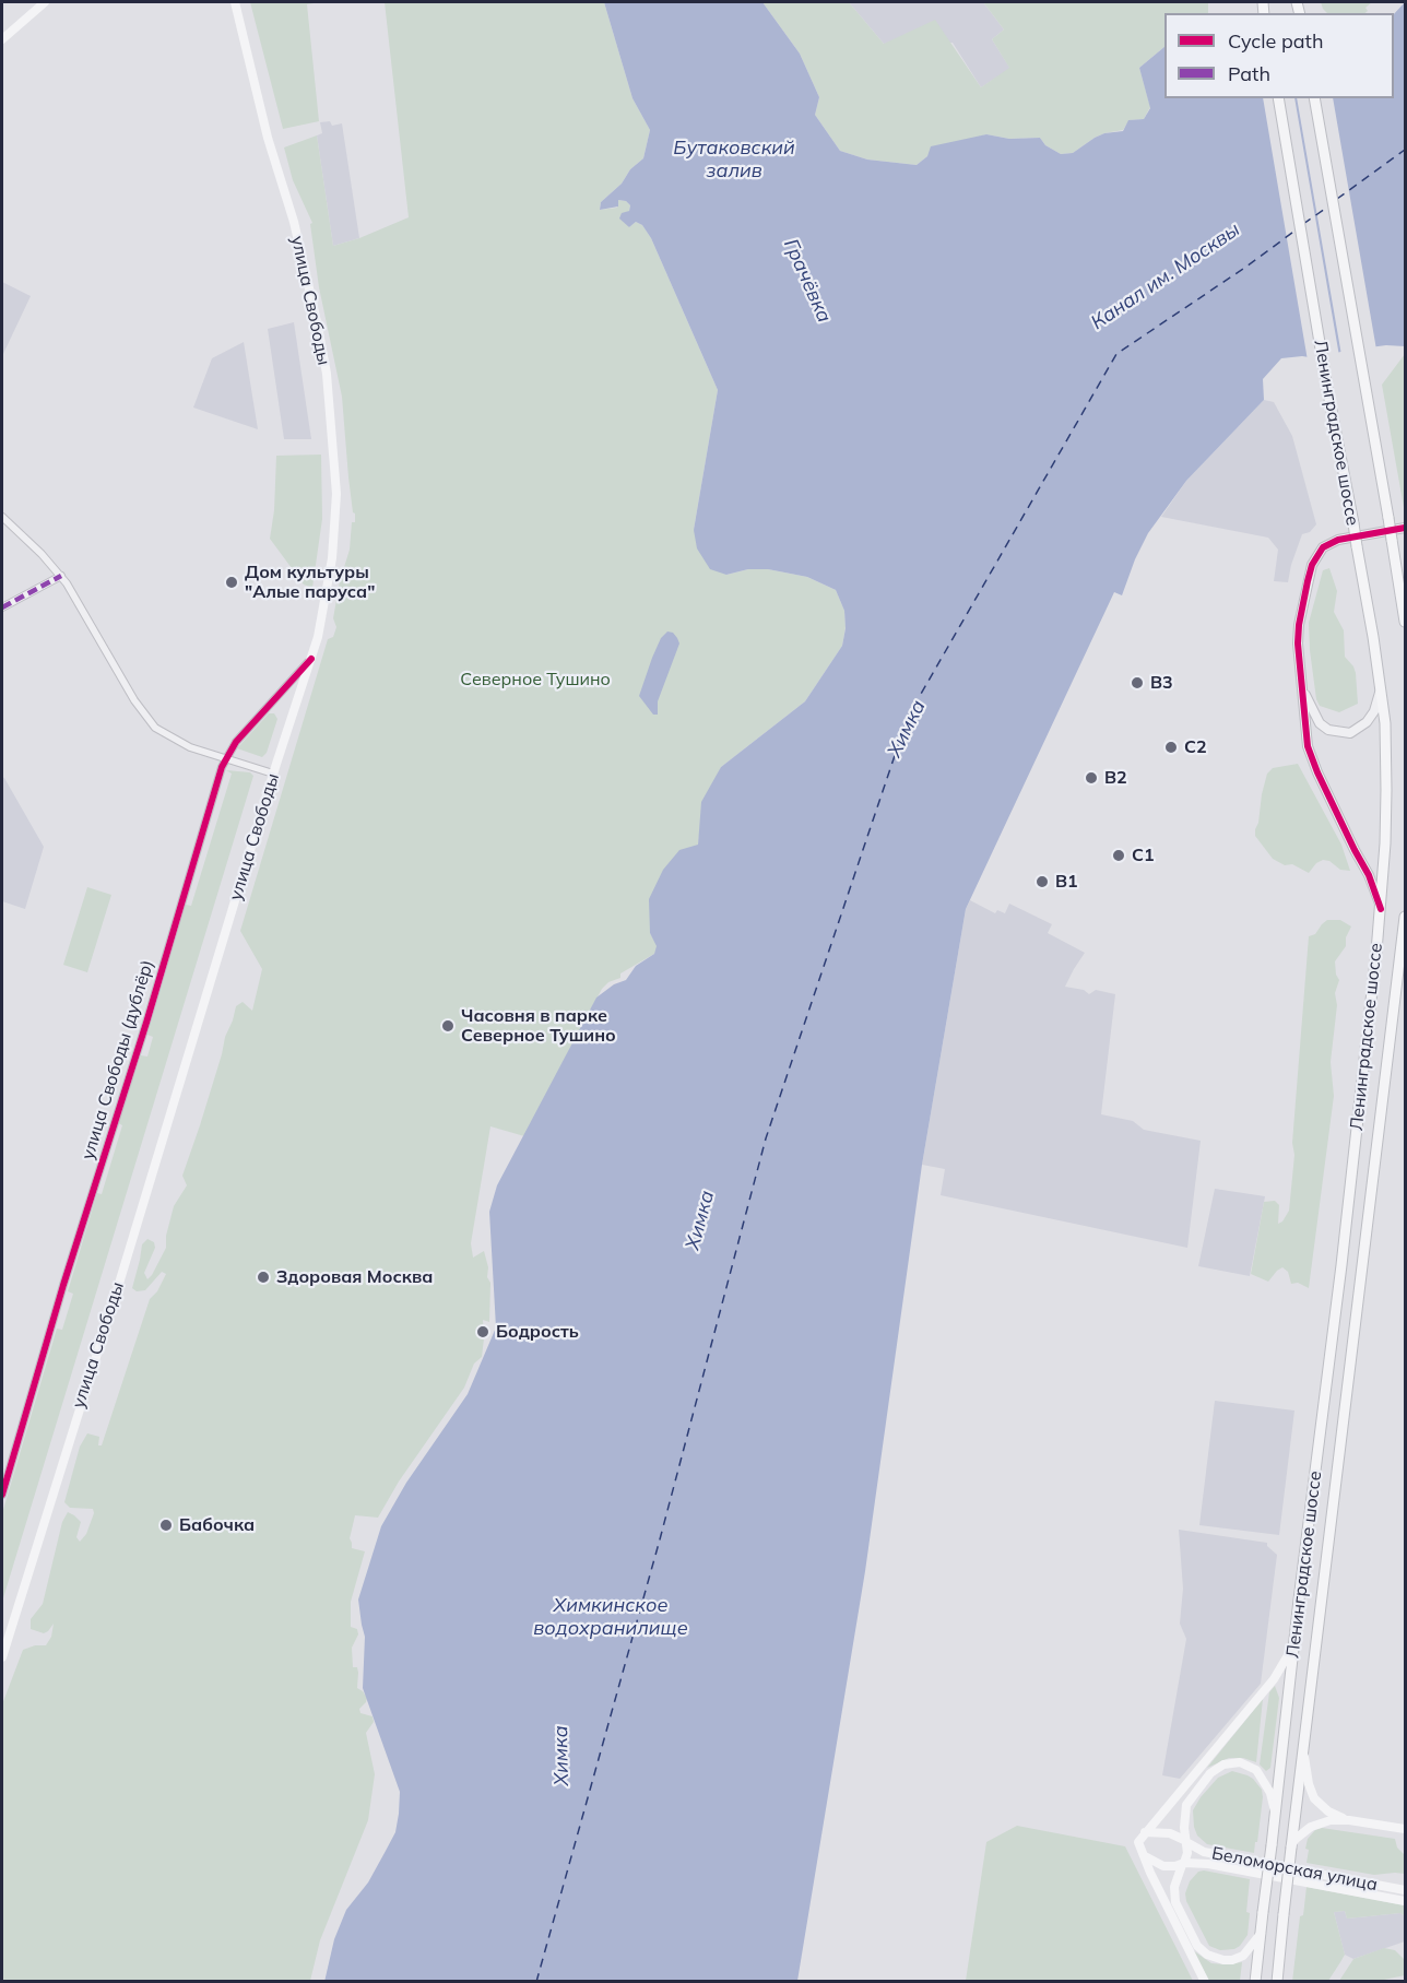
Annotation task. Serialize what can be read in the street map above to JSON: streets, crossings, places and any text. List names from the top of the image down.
{
  "streets": {
    "main road": ["улица Свободы", "Ленинградское шоссе", "Беломорская улица"],
    "street": ["улица Свободы (дублёр)"]
  },
  "crossings": [
    ["улица Свободы", "улица Свободы (дублёр)"]
  ],
  "water": [
    "Бутаковский залив",
    "Канал им. Москвы",
    "Грачёвка",
    "Химка",
    "Химкинское водохранилище"
  ],
  "parks": ["Северное Тушино"],
  "places": [
    "Дом культуры \"Алые паруса\"",
    "B3",
    "C2",
    "B2",
    "C1",
    "B1",
    "Часовня в парке Северное Тушино",
    "Здоровая Москва",
    "Бодрость",
    "Бабочка"
  ],
  "legend": ["Cycle path", "Path"]
}
